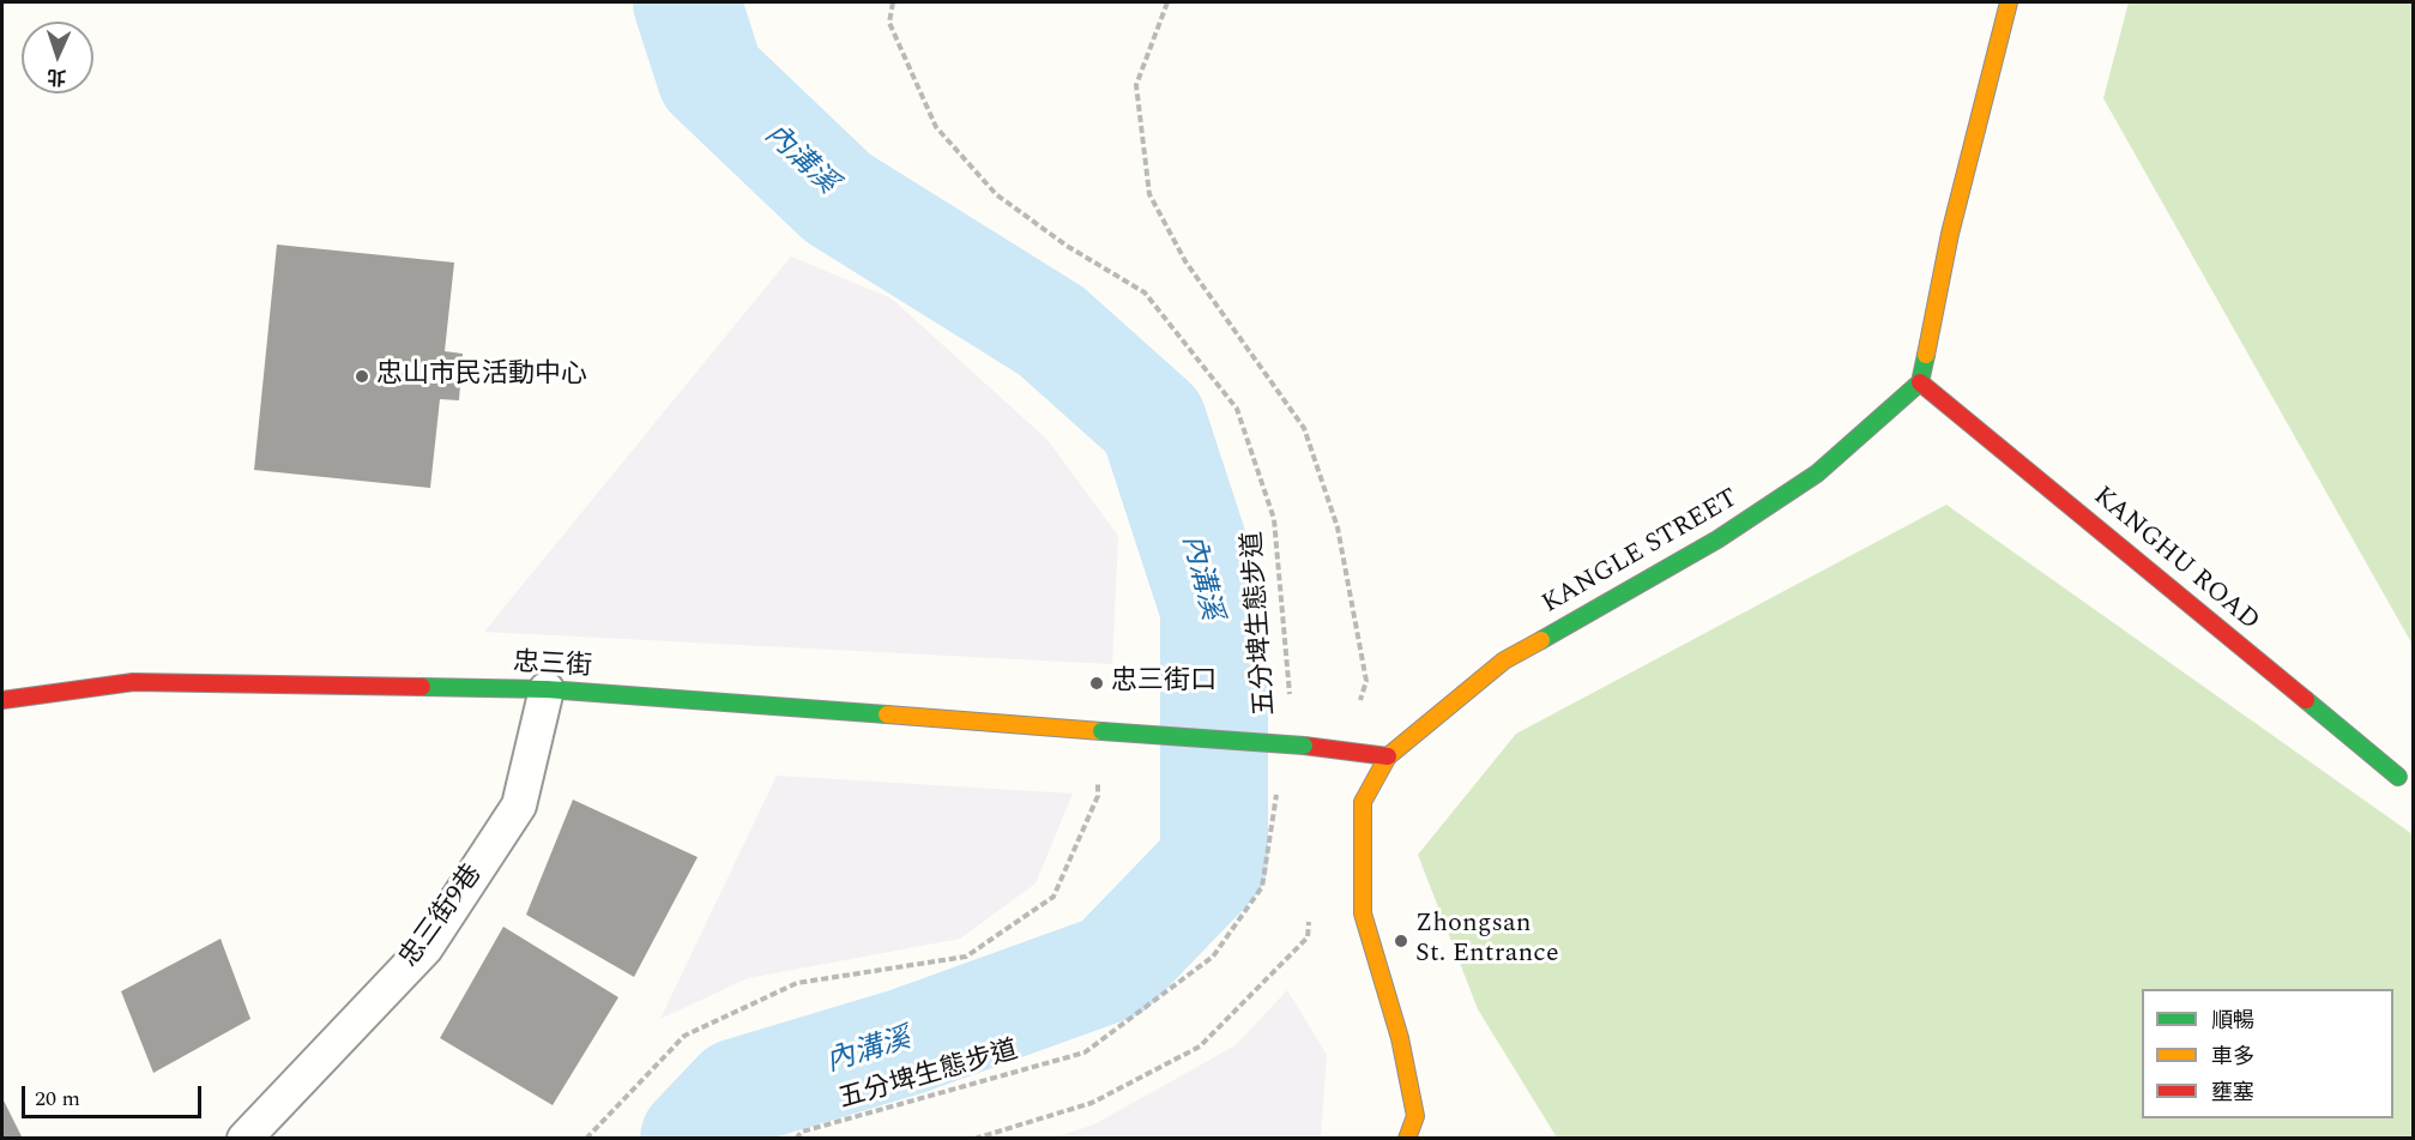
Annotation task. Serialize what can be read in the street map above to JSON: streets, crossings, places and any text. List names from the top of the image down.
{
  "streets": {
    "street": ["KANGLE STREET", "KANGHU ROAD", "忠三街"],
    "lane": ["忠三街9巷"],
    "path": ["五分埤生態步道"]
  },
  "crossings": [
    ["KANGLE STREET", "KANGHU ROAD"],
    ["KANGLE STREET", "忠三街"],
    ["忠三街", "忠三街9巷"]
  ],
  "water": ["內溝溪"],
  "places": ["忠山市民活動中心", "忠三街口", "Zhongsan St. Entrance"],
  "legend": ["順暢", "車多", "壅塞"],
  "scale_bar": "20 m",
  "north": "bottom"
}
